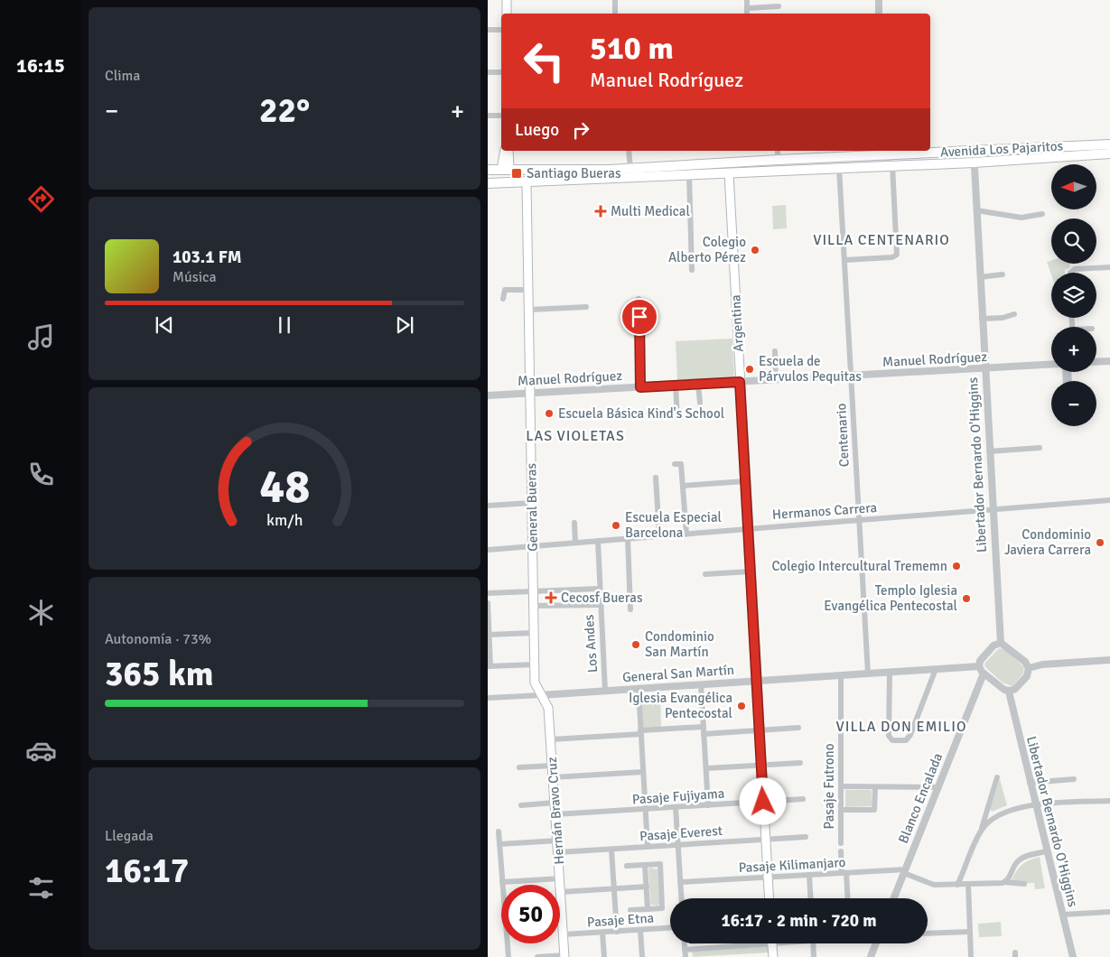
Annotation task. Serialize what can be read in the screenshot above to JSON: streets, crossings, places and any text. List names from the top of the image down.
{
  "streets": {
    "main road": [
      "Avenida Los Pajaritos",
      "Argentina",
      "General Bueras",
      "Hernán Bravo Cruz"
    ],
    "street": [
      "Manuel Rodríguez",
      "Centenario",
      "Libertador Bernardo O'Higgins",
      "Hermanos Carrera",
      "Los Andes",
      "General San Martín",
      "Pasaje Futrono",
      "Pasaje Fujiyama",
      "Blanco Encalada",
      "Pasaje Everest",
      "Pasaje Kilimanjaro",
      "Pasaje Etna"
    ]
  },
  "crossings": [
    ["Avenida Los Pajaritos", "Argentina"],
    ["Avenida Los Pajaritos", "Centenario"],
    ["Avenida Los Pajaritos", "Libertador Bernardo O'Higgins"],
    ["Avenida Los Pajaritos", "General Bueras"],
    ["Argentina", "Manuel Rodríguez"],
    ["Argentina", "Hermanos Carrera"],
    ["Argentina", "General San Martín"],
    ["Argentina", "Pasaje Fujiyama"],
    ["Argentina", "Pasaje Everest"],
    ["Argentina", "Pasaje Kilimanjaro"],
    ["Manuel Rodríguez", "Centenario"],
    ["Manuel Rodríguez", "Libertador Bernardo O'Higgins"],
    ["Manuel Rodríguez", "General Bueras"],
    ["Centenario", "Hermanos Carrera"],
    ["Centenario", "General San Martín"],
    ["Libertador Bernardo O'Higgins", "Hermanos Carrera"],
    ["Libertador Bernardo O'Higgins", "General San Martín"],
    ["Libertador Bernardo O'Higgins", "Blanco Encalada"],
    ["General Bueras", "Hermanos Carrera"],
    ["General Bueras", "General San Martín"],
    ["General Bueras", "Hernán Bravo Cruz"],
    ["Hermanos Carrera", "Los Andes"],
    ["Los Andes", "General San Martín"],
    ["General San Martín", "Pasaje Futrono"],
    ["General San Martín", "Blanco Encalada"],
    ["General San Martín", "Hernán Bravo Cruz"],
    ["Pasaje Fujiyama", "Hernán Bravo Cruz"],
    ["Blanco Encalada", "Pasaje Kilimanjaro"],
    ["Hernán Bravo Cruz", "Pasaje Everest"],
    ["Hernán Bravo Cruz", "Pasaje Etna"]
  ],
  "districts": ["VILLA CENTENARIO", "LAS VIOLETAS", "VILLA DON EMILIO"],
  "places": {
    "transit": ["Santiago Bueras"],
    "health": ["Multi Medical", "Cecosf Bueras"],
    "other": [
      "Colegio Alberto Pérez",
      "Escuela de Párvulos Pequitas",
      "Escuela Básica Kind's School",
      "Escuela Especial Barcelona",
      "Condominio Javiera Carrera",
      "Colegio Intercultural Trememn",
      "Templo Iglesia Evangélica Pentecostal",
      "Condominio San Martín",
      "Iglesia Evangélica Pentecostal"
    ]
  },
  "north": "left",
  "page": {
    "tabs": "16:15",
    "tile": [
      "Clima",
      ["Autonomía · 73%", "365 km"],
      ["Llegada", "16:17"]
    ],
    "turn": ["510 m", "Manuel Rodríguez"],
    "heat": ["−", "22°", "+"],
    "then": "Luego",
    "map_buttons": ["+", "−"],
    "song": ["103.1 FM", "Música"],
    "limit": "50",
    "trip": "16:17 · 2 min · 720 m",
    "gauge": ["48", "km/h"]
  }
}
